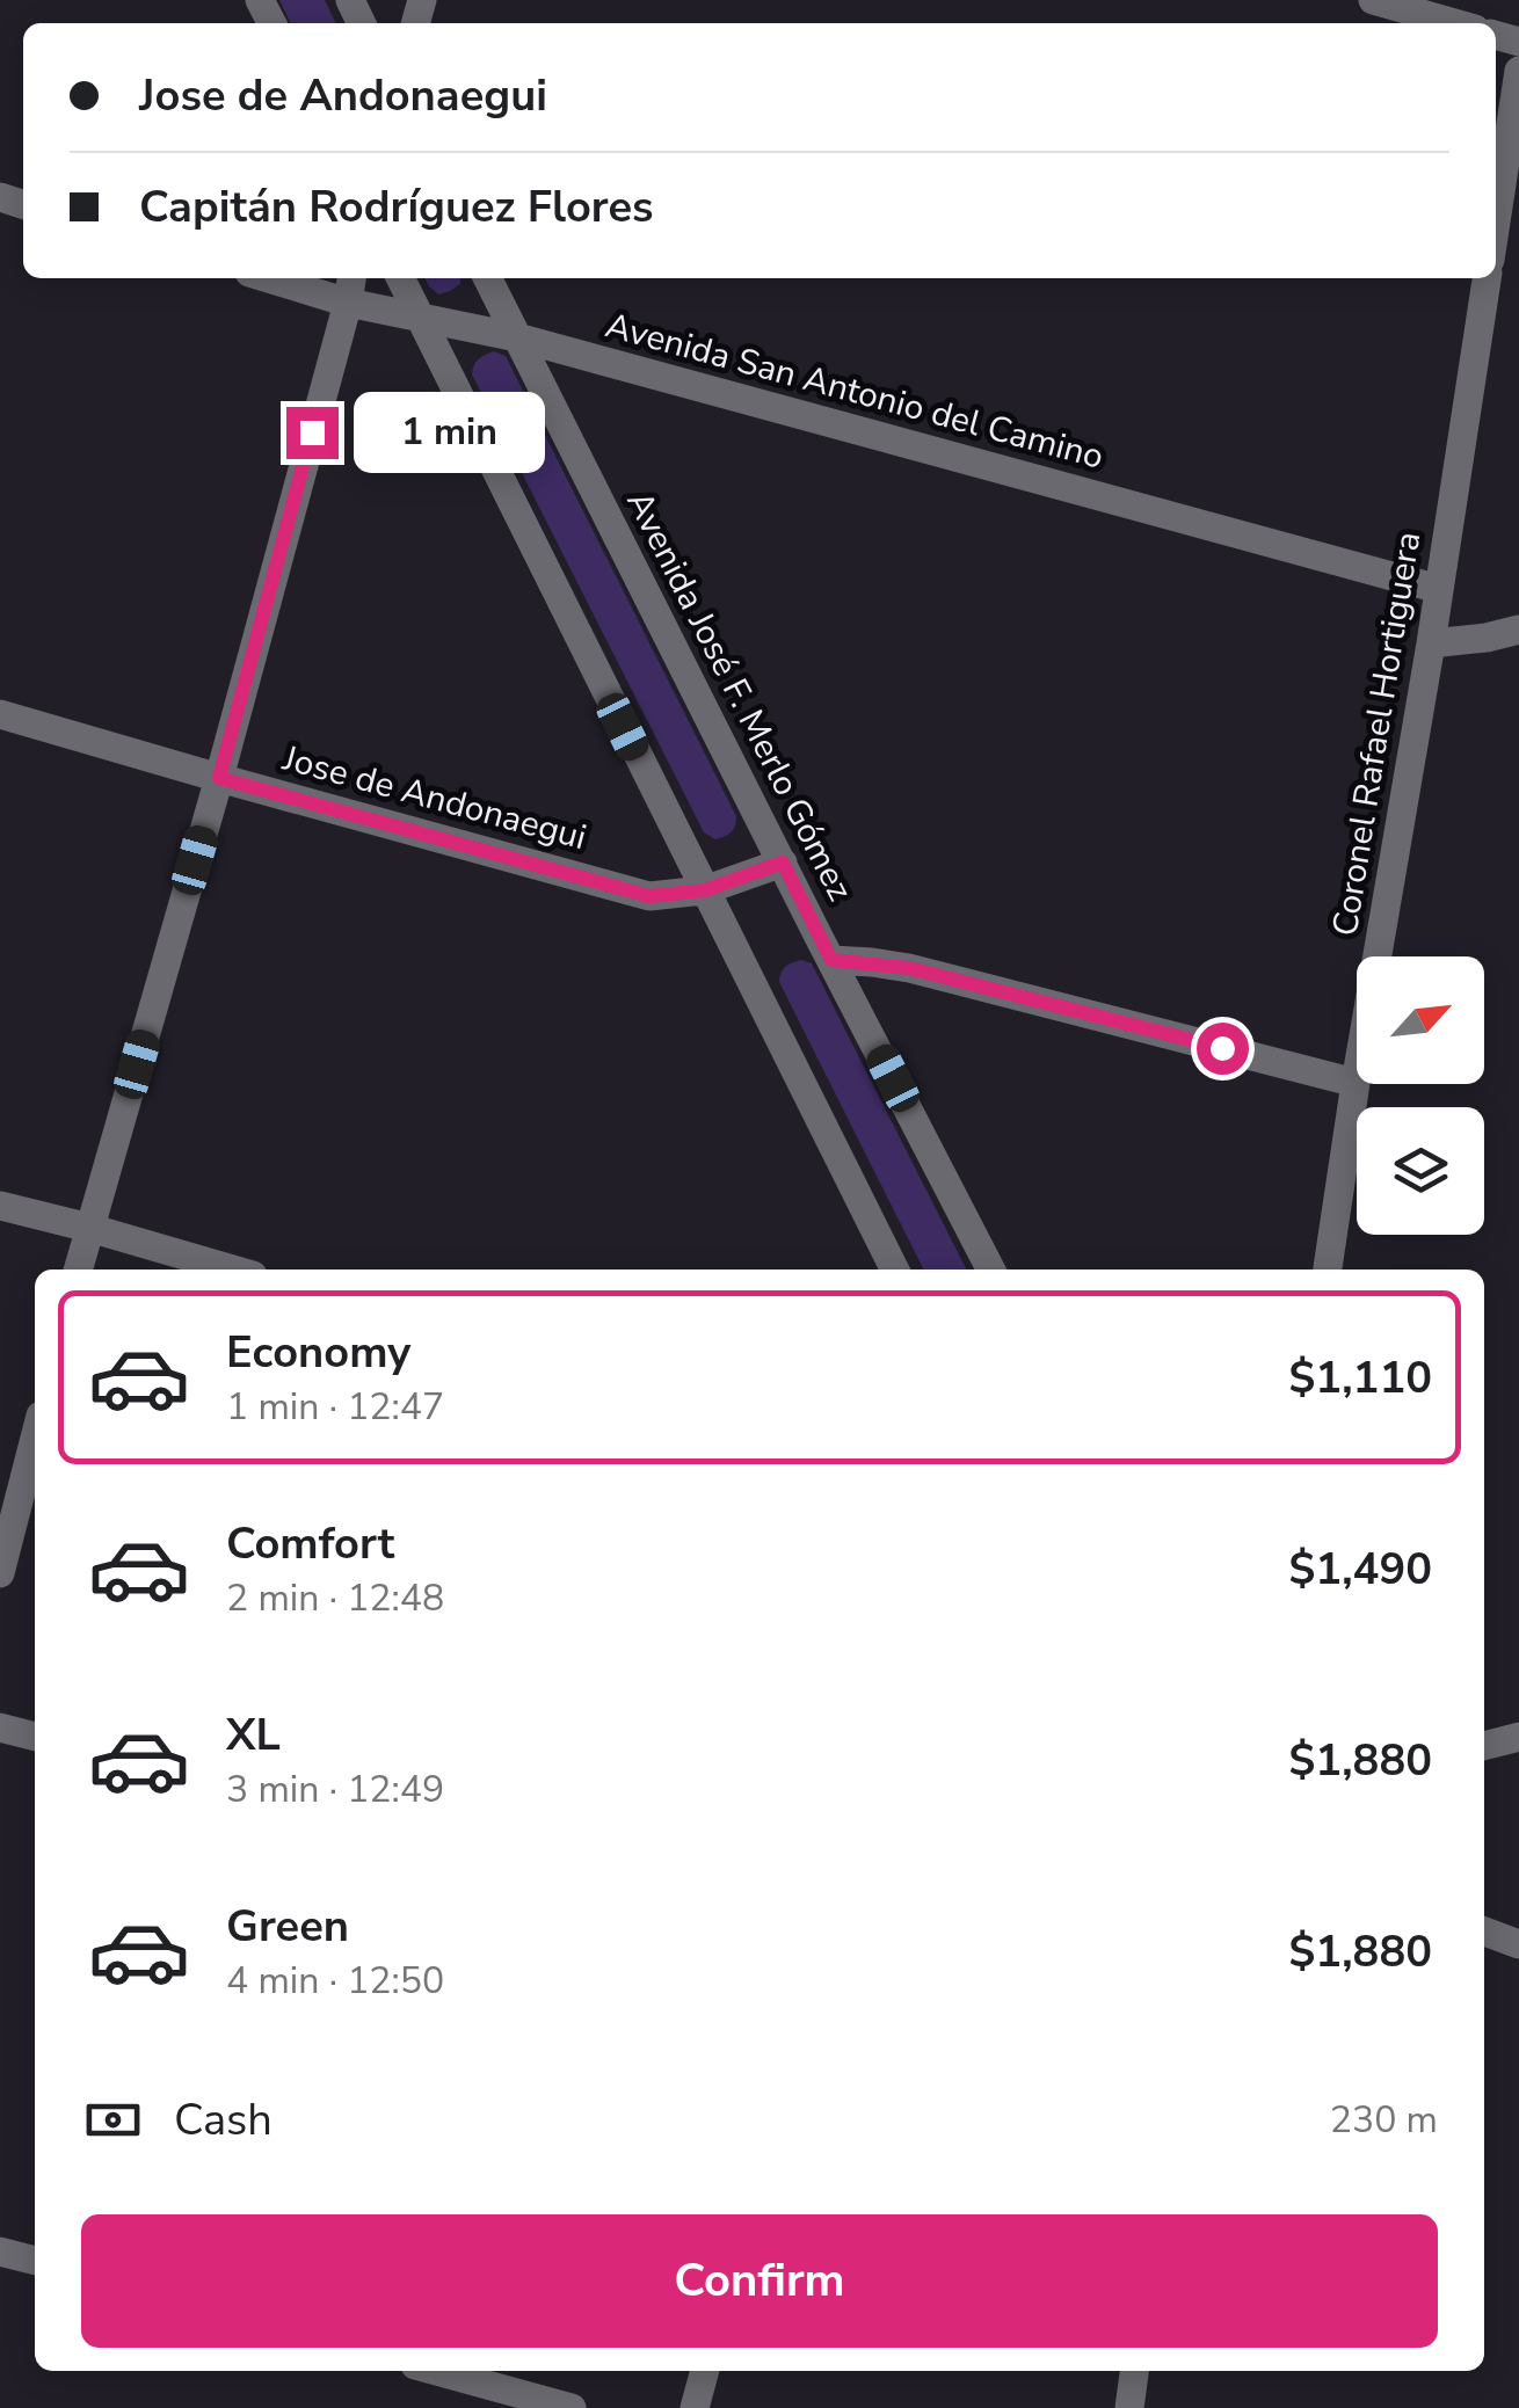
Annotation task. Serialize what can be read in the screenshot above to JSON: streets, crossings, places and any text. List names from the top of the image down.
{
  "streets": {
    "street": [
      "Avenida San Antonio del Camino",
      "Avenida José F. Merlo Gómez",
      "Coronel Rafael Hortiguera",
      "Jose de Andonaegui"
    ]
  },
  "crossings": [
    ["Avenida San Antonio del Camino", "Avenida José F. Merlo Gómez"],
    ["Avenida San Antonio del Camino", "Coronel Rafael Hortiguera"],
    ["Avenida José F. Merlo Gómez", "Jose de Andonaegui"]
  ],
  "north": "top right",
  "page": {
    "banner": ["Jose de Andonaegui", "Capitán Rodríguez Flores"],
    "bubble": "1 min",
    "list": [
      {
        "name": "Economy",
        "note": "1 min · 12:47",
        "value": "$1,110"
      },
      {
        "name": "Comfort",
        "note": "2 min · 12:48",
        "value": "$1,490"
      },
      {
        "name": "XL",
        "note": "3 min · 12:49",
        "value": "$1,880"
      },
      {
        "name": "Green",
        "note": "4 min · 12:50",
        "value": "$1,880"
      }
    ],
    "pay": ["Cash", "230 m"],
    "buttons": "Confirm"
  }
}
